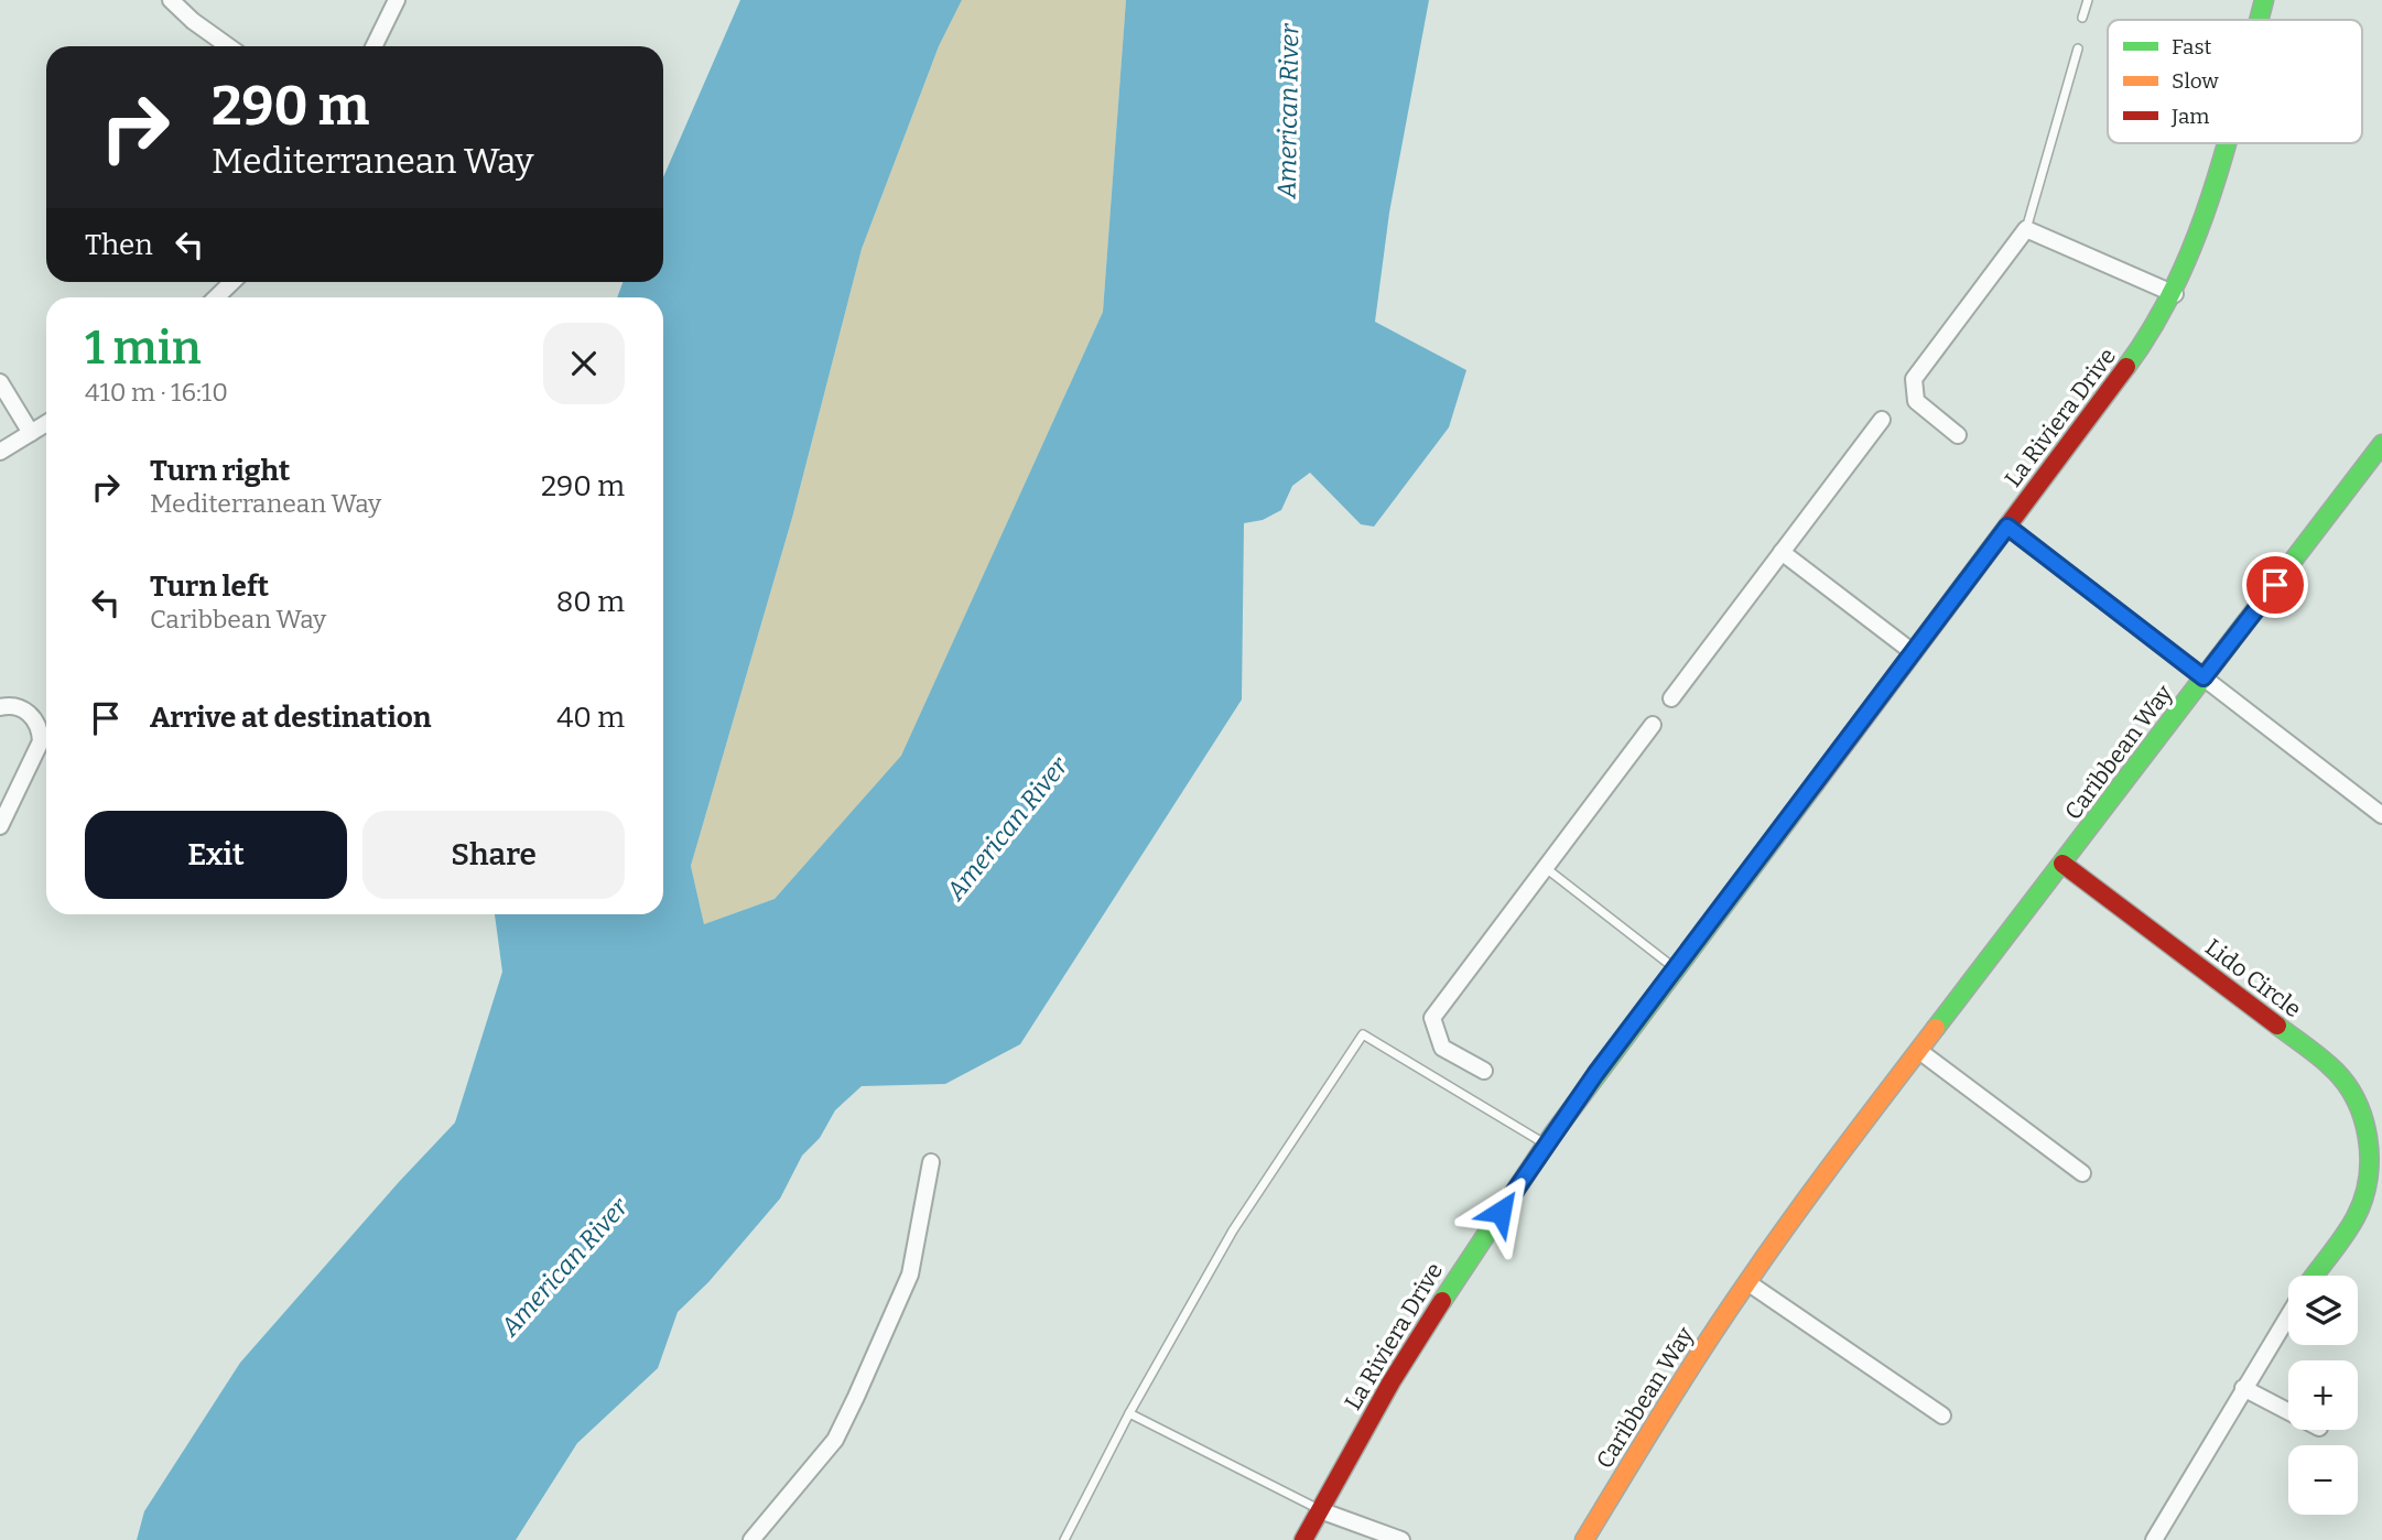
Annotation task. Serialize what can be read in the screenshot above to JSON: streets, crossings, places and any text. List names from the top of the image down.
{
  "streets": {
    "street": ["La Riviera Drive", "Caribbean Way", "Lido Circle"]
  },
  "crossings": [
    ["Caribbean Way", "Lido Circle"]
  ],
  "water": ["American River"],
  "legend": ["Fast", "Slow", "Jam"],
  "page": {
    "turn": ["290 m", "Mediterranean Way"],
    "then": "Then",
    "heading": ["1 min", "410 m · 16:10"],
    "list": [
      {
        "name": "Turn right",
        "note": "Mediterranean Way",
        "value": "290 m"
      },
      {
        "name": "Turn left",
        "note": "Caribbean Way",
        "value": "80 m"
      },
      {
        "name": "Arrive at destination",
        "value": "40 m"
      }
    ],
    "buttons": ["Exit", "Share"],
    "map_buttons": ["+", "−"]
  }
}
